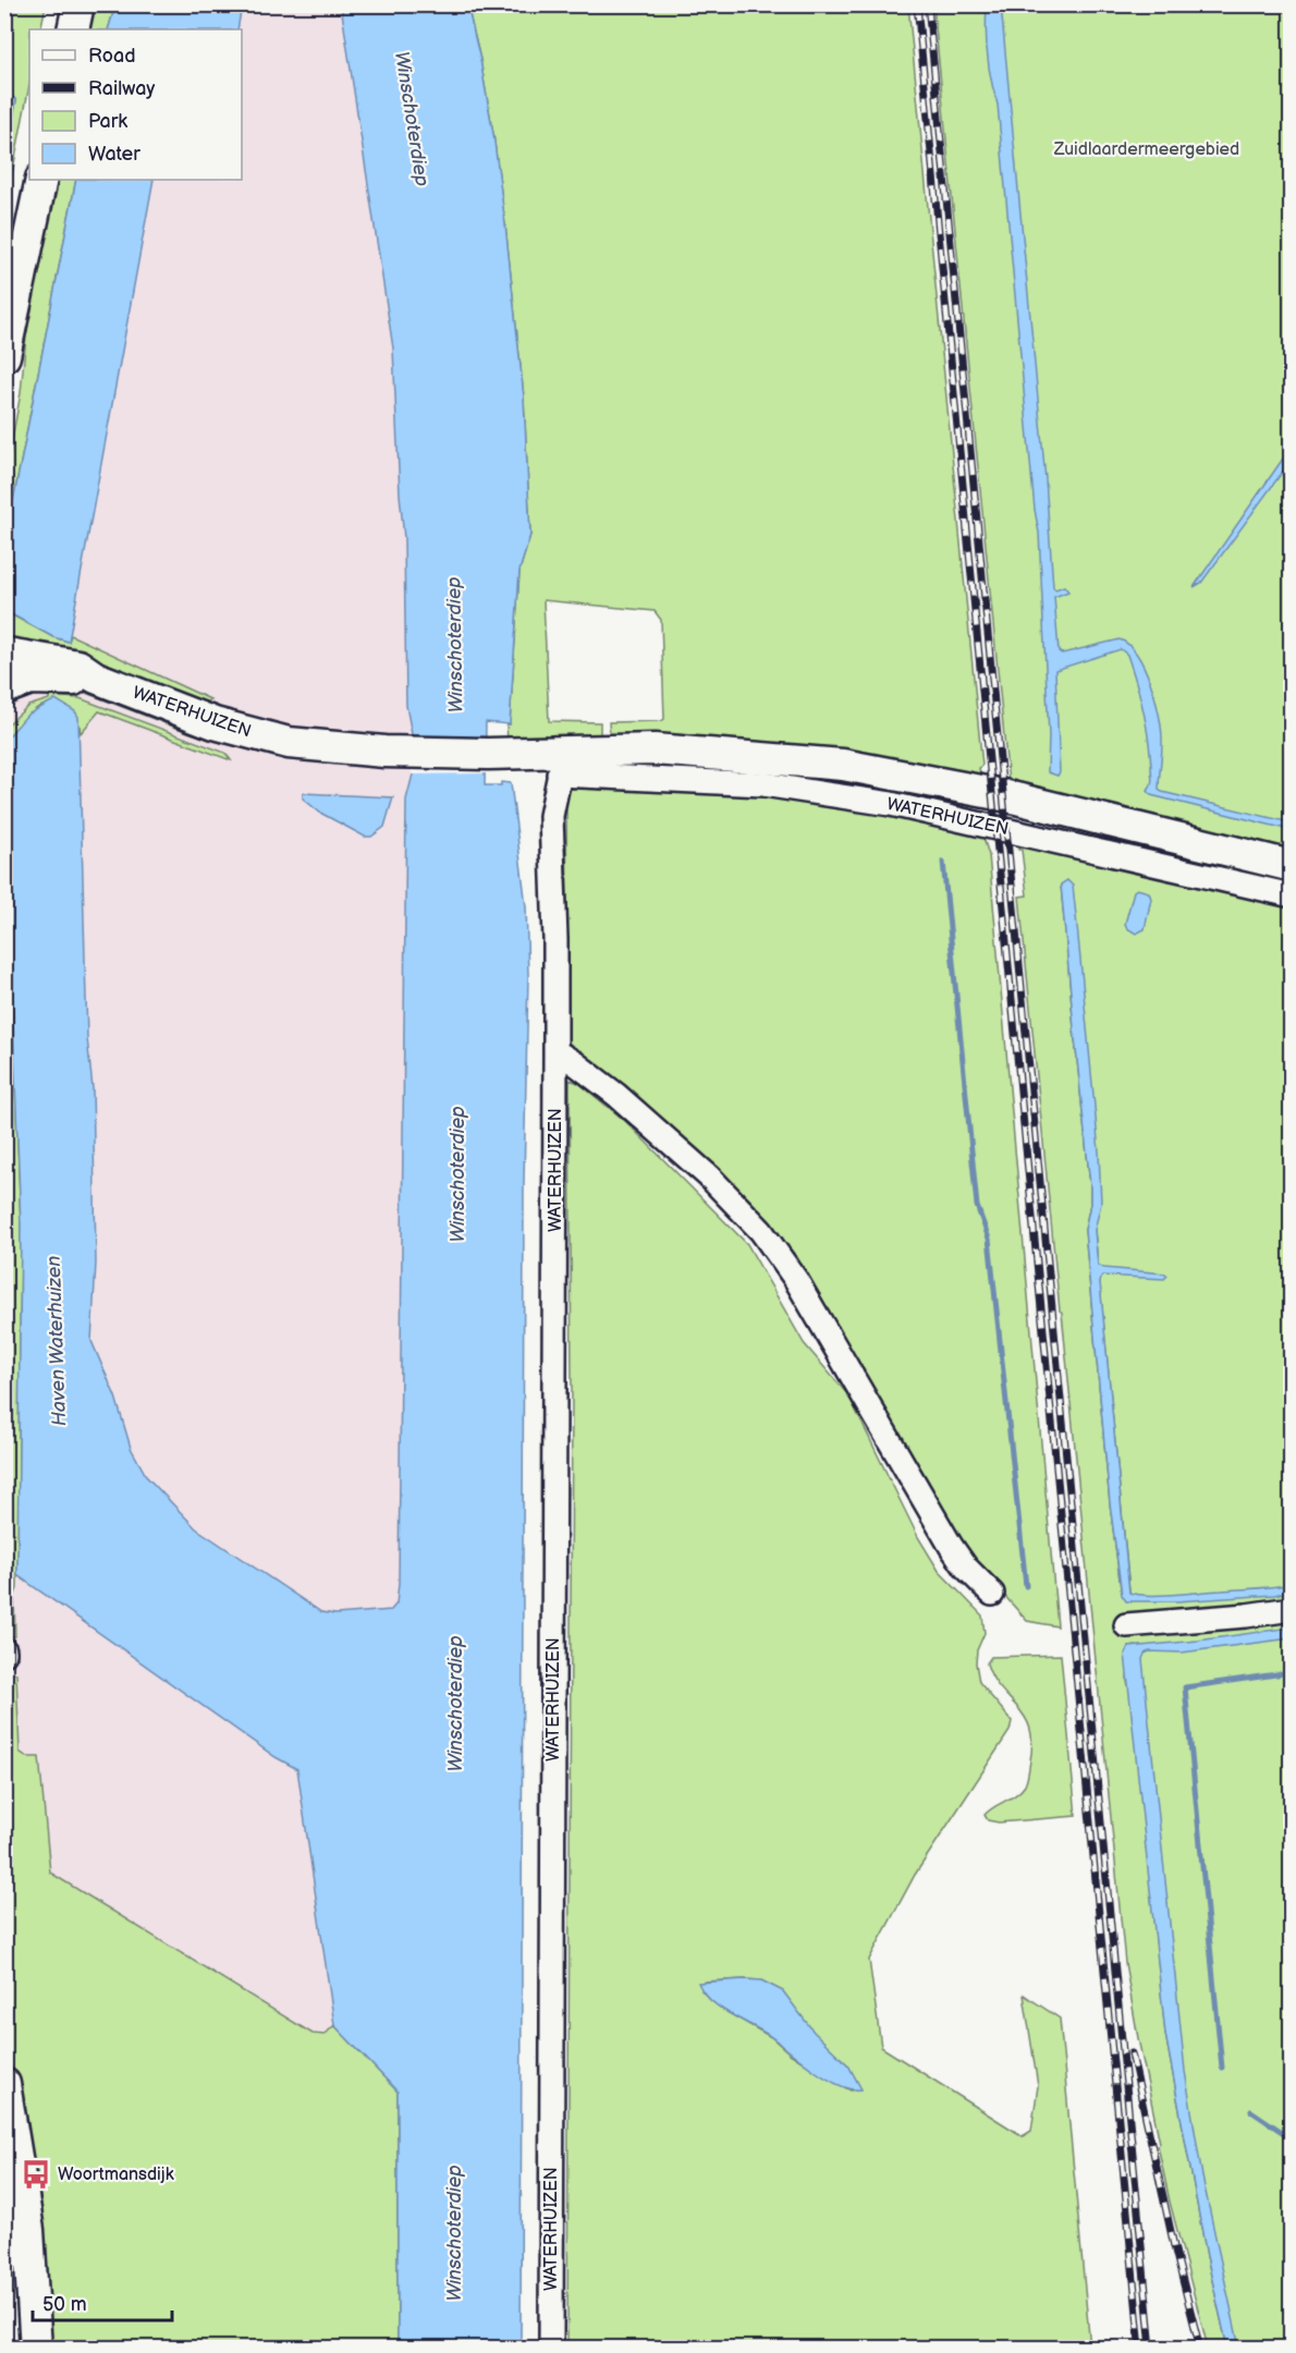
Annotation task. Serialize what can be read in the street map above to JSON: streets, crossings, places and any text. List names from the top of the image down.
{
  "streets": {
    "main road": ["WATERHUIZEN"]
  },
  "water": ["Winschoterdiep", "Haven Waterhuizen"],
  "parks": ["Zuidlaardermeergebied"],
  "places": {
    "bus stop": ["Woortmansdijk"]
  },
  "legend": [
    "Road",
    "Railway",
    "Park",
    "Water"
  ],
  "scale_bar": "50 m"
}
